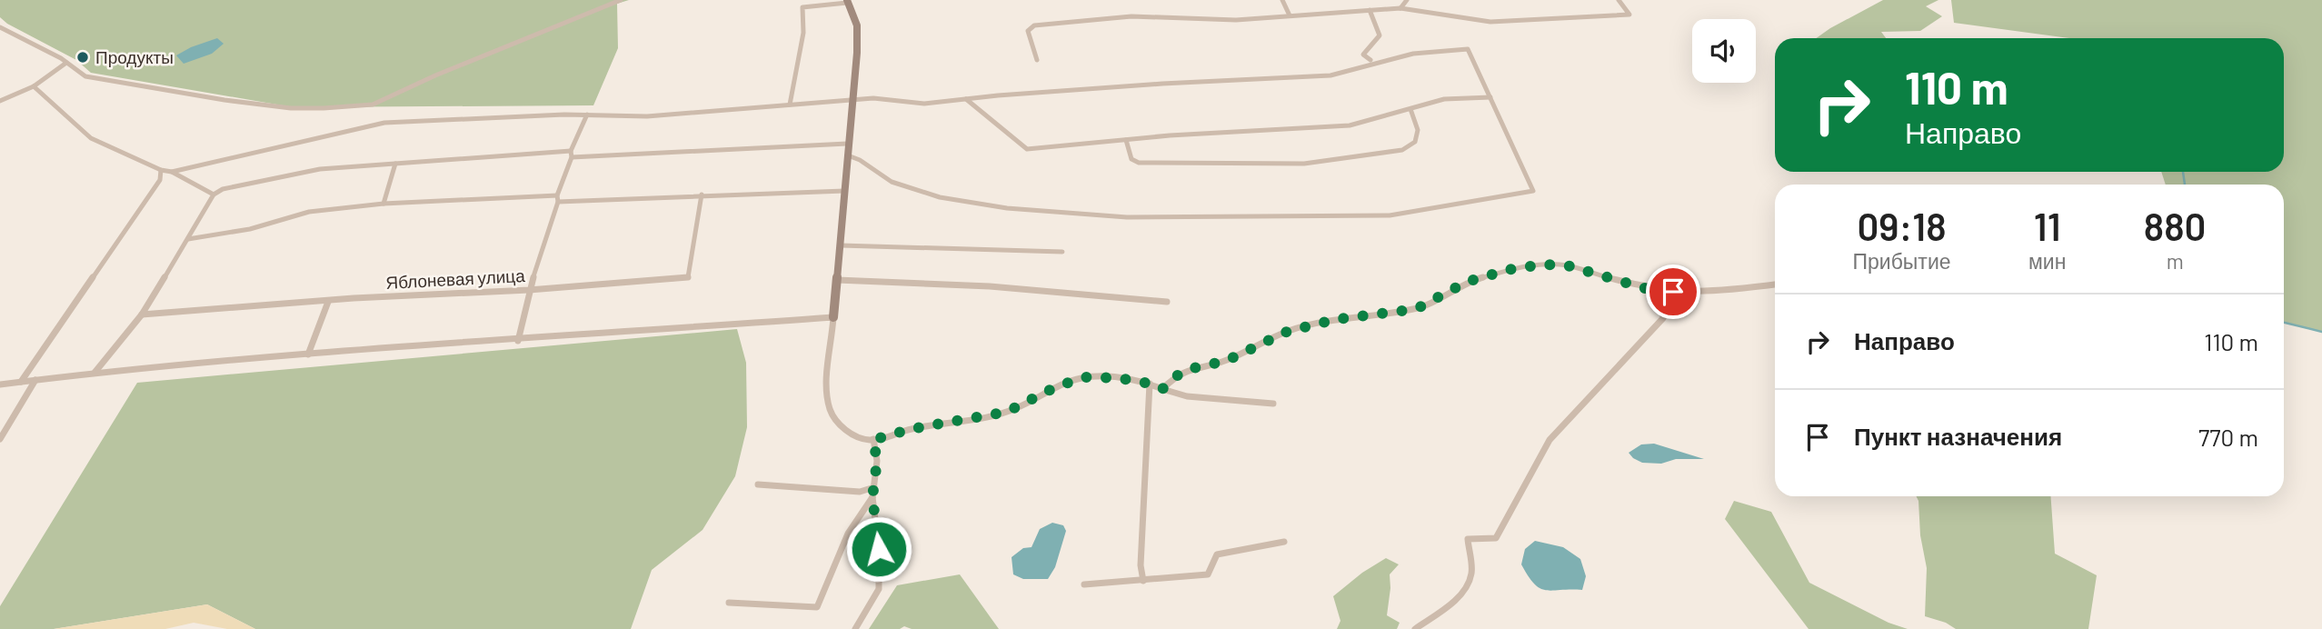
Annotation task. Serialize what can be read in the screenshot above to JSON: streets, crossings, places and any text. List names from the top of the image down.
{
  "streets": {
    "street": ["Яблоневая улица"]
  },
  "places": ["Продукты"],
  "page": {
    "turn": ["110 m", "Направо"],
    "eta": [
      "09:18",
      "Прибытие",
      "11",
      "мин",
      "880",
      "m"
    ],
    "list": [
      {
        "name": "Направо",
        "value": "110 m"
      },
      {
        "name": "Пункт назначения",
        "value": "770 m"
      }
    ]
  }
}
